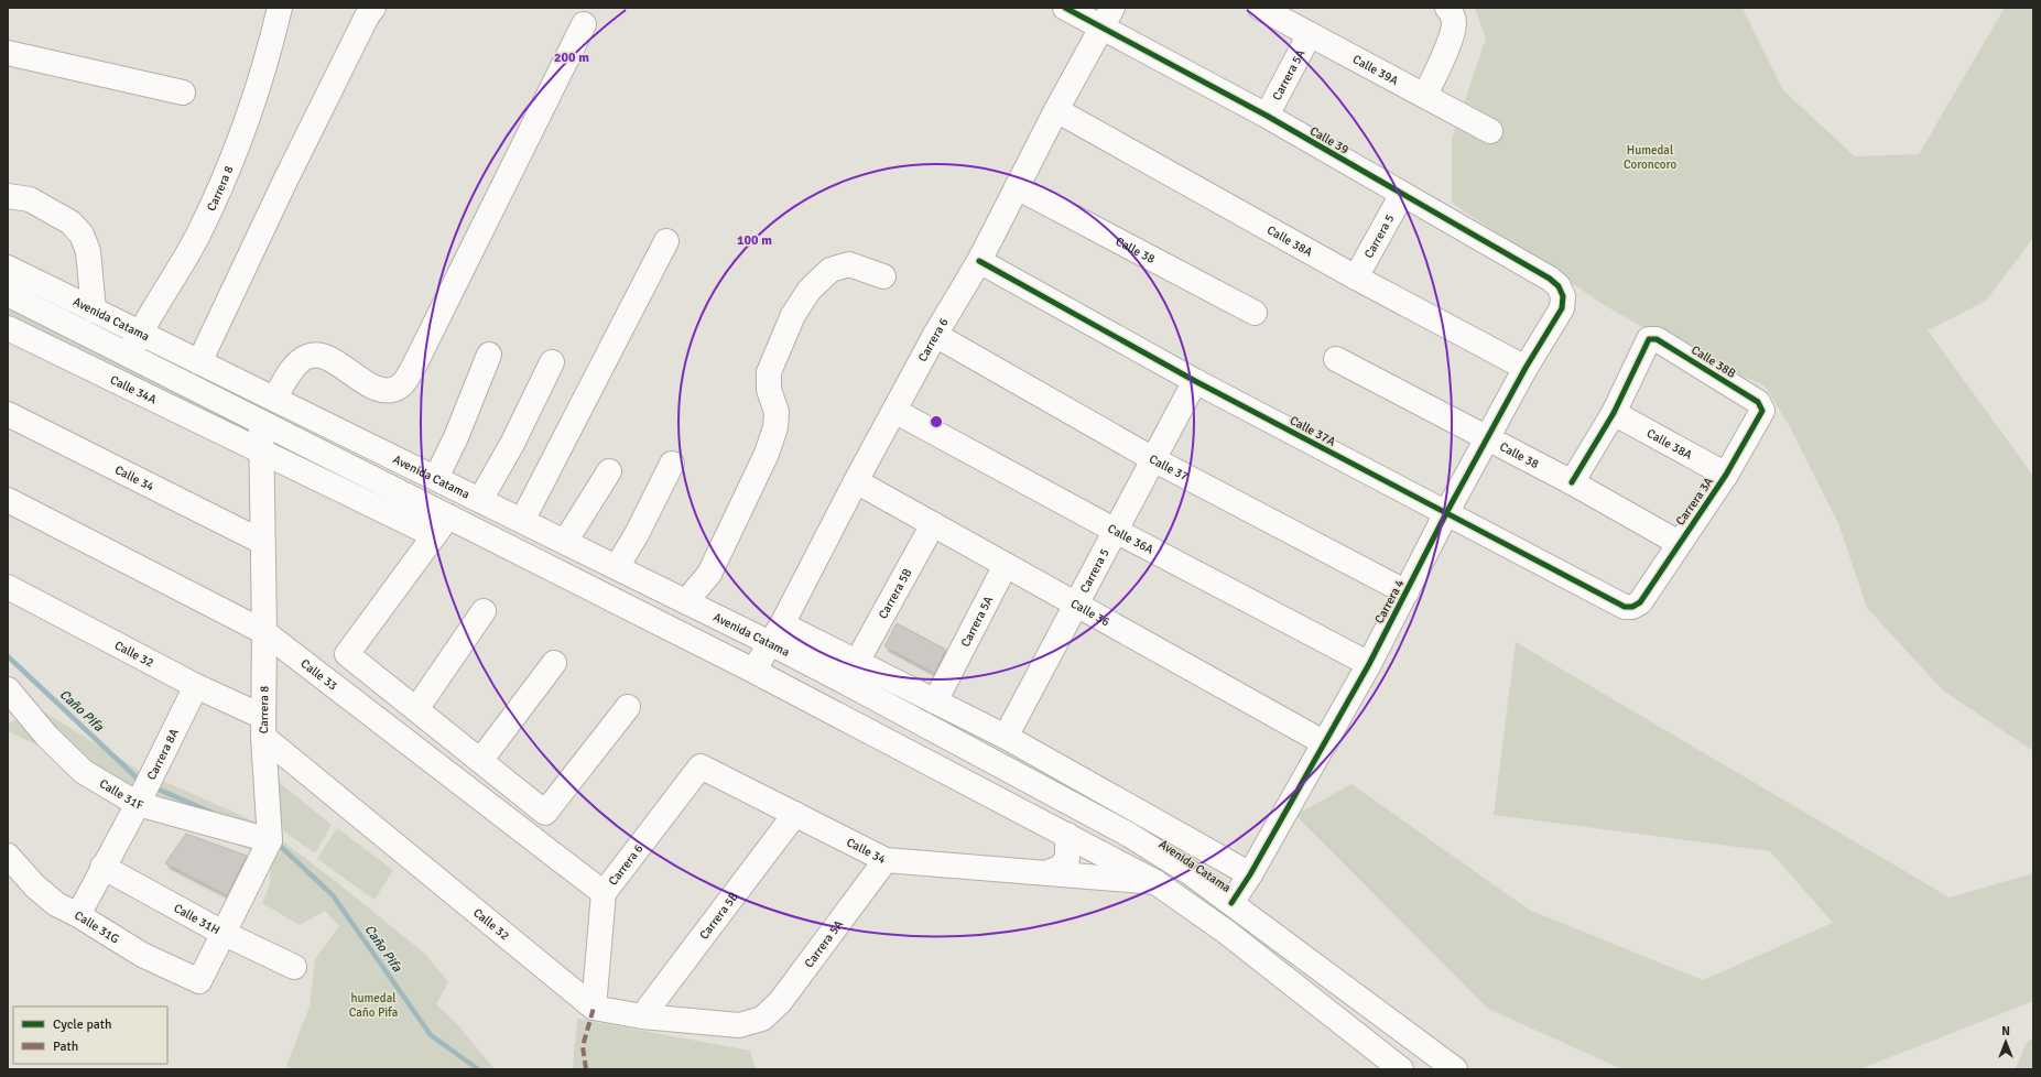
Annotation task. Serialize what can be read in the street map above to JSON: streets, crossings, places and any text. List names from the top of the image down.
{
  "streets": {
    "street": [
      "Calle 39A",
      "Carrera 5A",
      "Calle 39",
      "Carrera 8",
      "Carrera 5",
      "Calle 38A",
      "Calle 38",
      "Avenida Catama",
      "Carrera 6",
      "Calle 38B",
      "Calle 34A",
      "Calle 37A",
      "Calle 37",
      "Calle 34",
      "Carrera 3A",
      "Calle 36A",
      "Carrera 5B",
      "Carrera 4",
      "Calle 36",
      "Calle 32",
      "Calle 33",
      "Carrera 8A",
      "Calle 31F",
      "Calle 31H",
      "Calle 31G"
    ]
  },
  "crossings": [
    ["Calle 39A", "Carrera 5A"],
    ["Carrera 5A", "Calle 39"],
    ["Carrera 5A", "Avenida Catama"],
    ["Carrera 5A", "Calle 34"],
    ["Carrera 5A", "Calle 36"],
    ["Carrera 5A", "Calle 32"],
    ["Calle 39", "Carrera 5"],
    ["Calle 39", "Carrera 6"],
    ["Calle 39", "Carrera 4"],
    ["Carrera 8", "Avenida Catama"],
    ["Carrera 8", "Calle 34A"],
    ["Carrera 8", "Calle 34"],
    ["Carrera 8", "Calle 32"],
    ["Carrera 8", "Calle 33"],
    ["Carrera 8", "Calle 31F"],
    ["Carrera 8", "Calle 31H"],
    ["Carrera 8", "Calle 31G"],
    ["Carrera 5", "Calle 38A"],
    ["Carrera 5", "Avenida Catama"],
    ["Carrera 5", "Calle 37A"],
    ["Carrera 5", "Calle 37"],
    ["Carrera 5", "Calle 36A"],
    ["Carrera 5", "Calle 36"],
    ["Calle 38A", "Carrera 6"],
    ["Calle 38A", "Calle 38B"],
    ["Calle 38A", "Carrera 3A"],
    ["Calle 38A", "Carrera 4"],
    ["Calle 38", "Carrera 6"],
    ["Calle 38", "Carrera 3A"],
    ["Calle 38", "Carrera 4"],
    ["Avenida Catama", "Carrera 6"],
    ["Avenida Catama", "Calle 34"],
    ["Avenida Catama", "Carrera 5B"],
    ["Avenida Catama", "Carrera 4"],
    ["Carrera 6", "Calle 37A"],
    ["Carrera 6", "Calle 37"],
    ["Carrera 6", "Calle 34"],
    ["Carrera 6", "Calle 36A"],
    ["Carrera 6", "Calle 36"],
    ["Carrera 6", "Calle 32"],
    ["Carrera 6", "Calle 33"],
    ["Calle 38B", "Carrera 3A"],
    ["Calle 37A", "Carrera 3A"],
    ["Calle 37A", "Carrera 4"],
    ["Calle 37", "Carrera 4"],
    ["Calle 34", "Carrera 5B"],
    ["Calle 36A", "Carrera 4"],
    ["Carrera 5B", "Calle 36"],
    ["Carrera 5B", "Calle 32"],
    ["Carrera 4", "Calle 36"],
    ["Calle 32", "Carrera 8A"],
    ["Carrera 8A", "Calle 31F"],
    ["Carrera 8A", "Calle 31H"],
    ["Carrera 8A", "Calle 31G"]
  ],
  "water": ["Caño Pifa"],
  "parks": ["Humedal Coroncoro", "humedal Caño Pifa"],
  "legend": ["Cycle path", "Path"],
  "north": "top",
  "rings": ["200 m", "100 m"]
}
